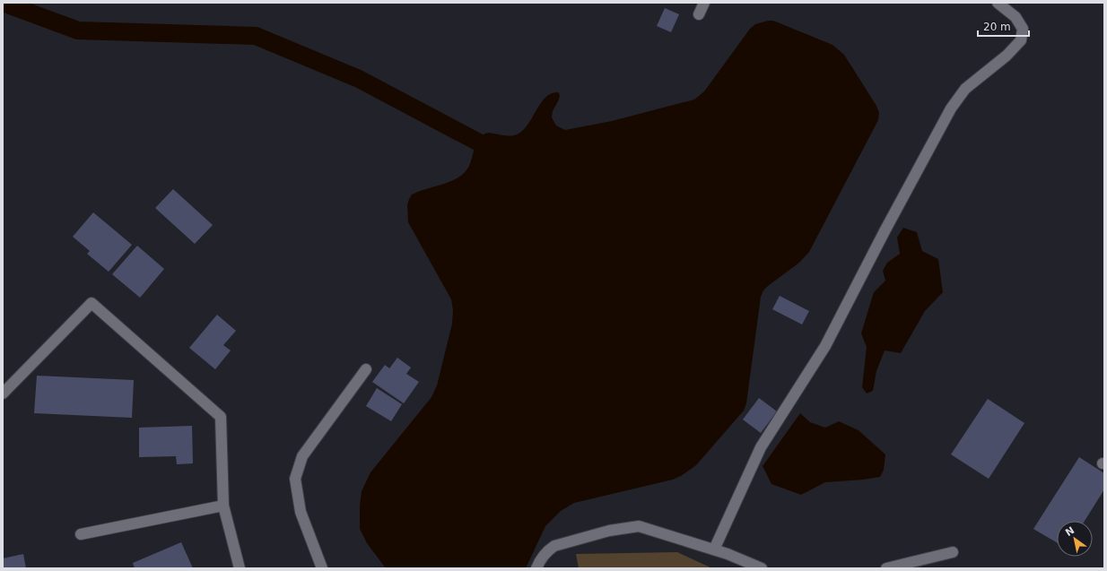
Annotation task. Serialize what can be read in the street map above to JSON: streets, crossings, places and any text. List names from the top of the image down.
{
  "scale_bar": "20 m",
  "north": "top left"
}
